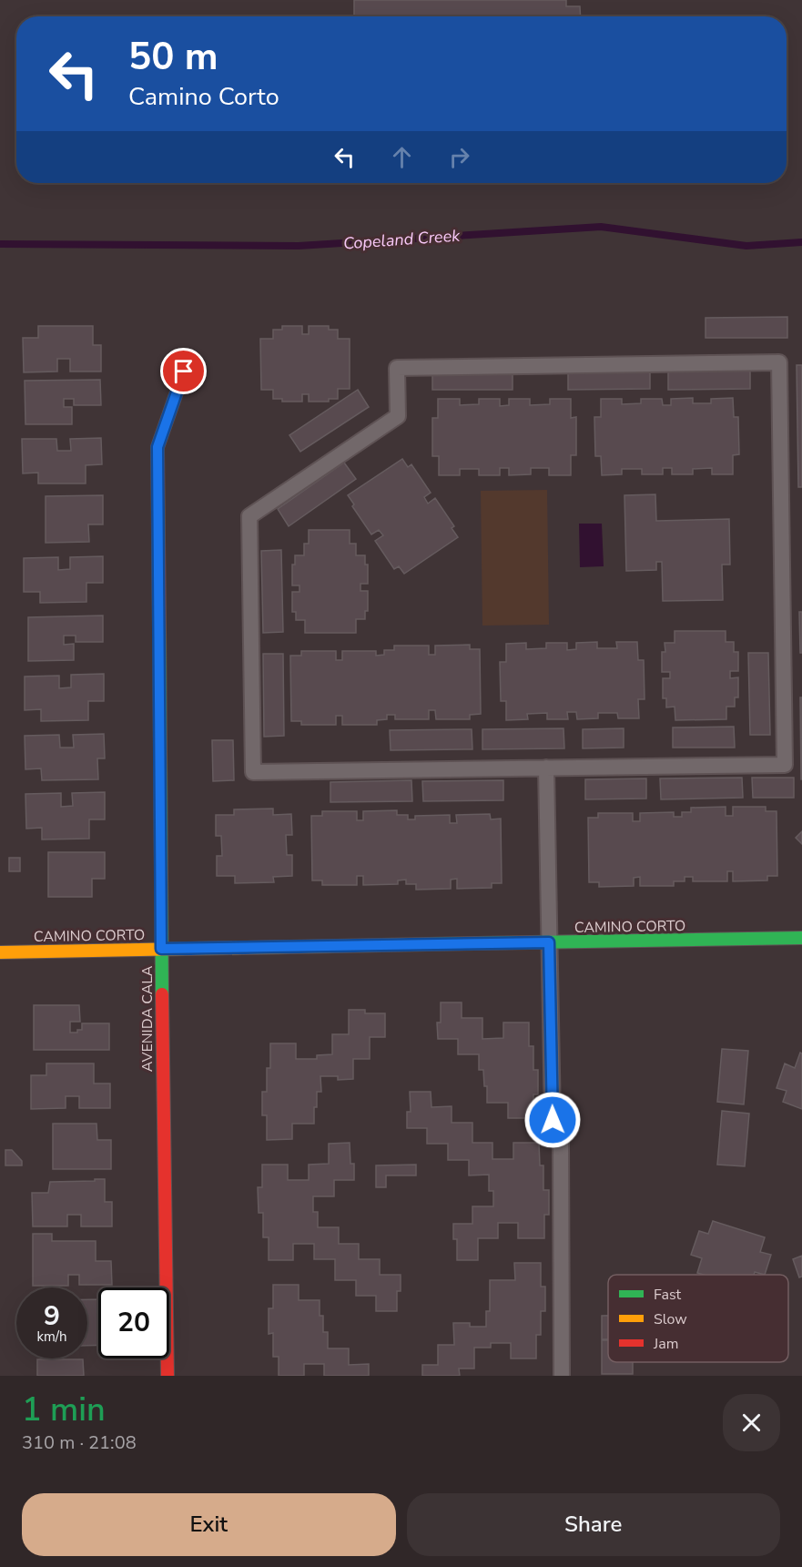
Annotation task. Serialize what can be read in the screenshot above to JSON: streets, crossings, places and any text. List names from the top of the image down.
{
  "streets": {
    "street": ["CAMINO CORTO", "AVENIDA CALA"]
  },
  "crossings": [
    ["CAMINO CORTO", "AVENIDA CALA"]
  ],
  "water": ["Copeland Creek"],
  "legend": ["Fast", "Slow", "Jam"],
  "page": {
    "turn": ["50 m", "Camino Corto"],
    "speed": "9 km/h",
    "limit": "20",
    "heading": ["1 min", "310 m · 21:08"],
    "buttons": ["Exit", "Share"]
  }
}
